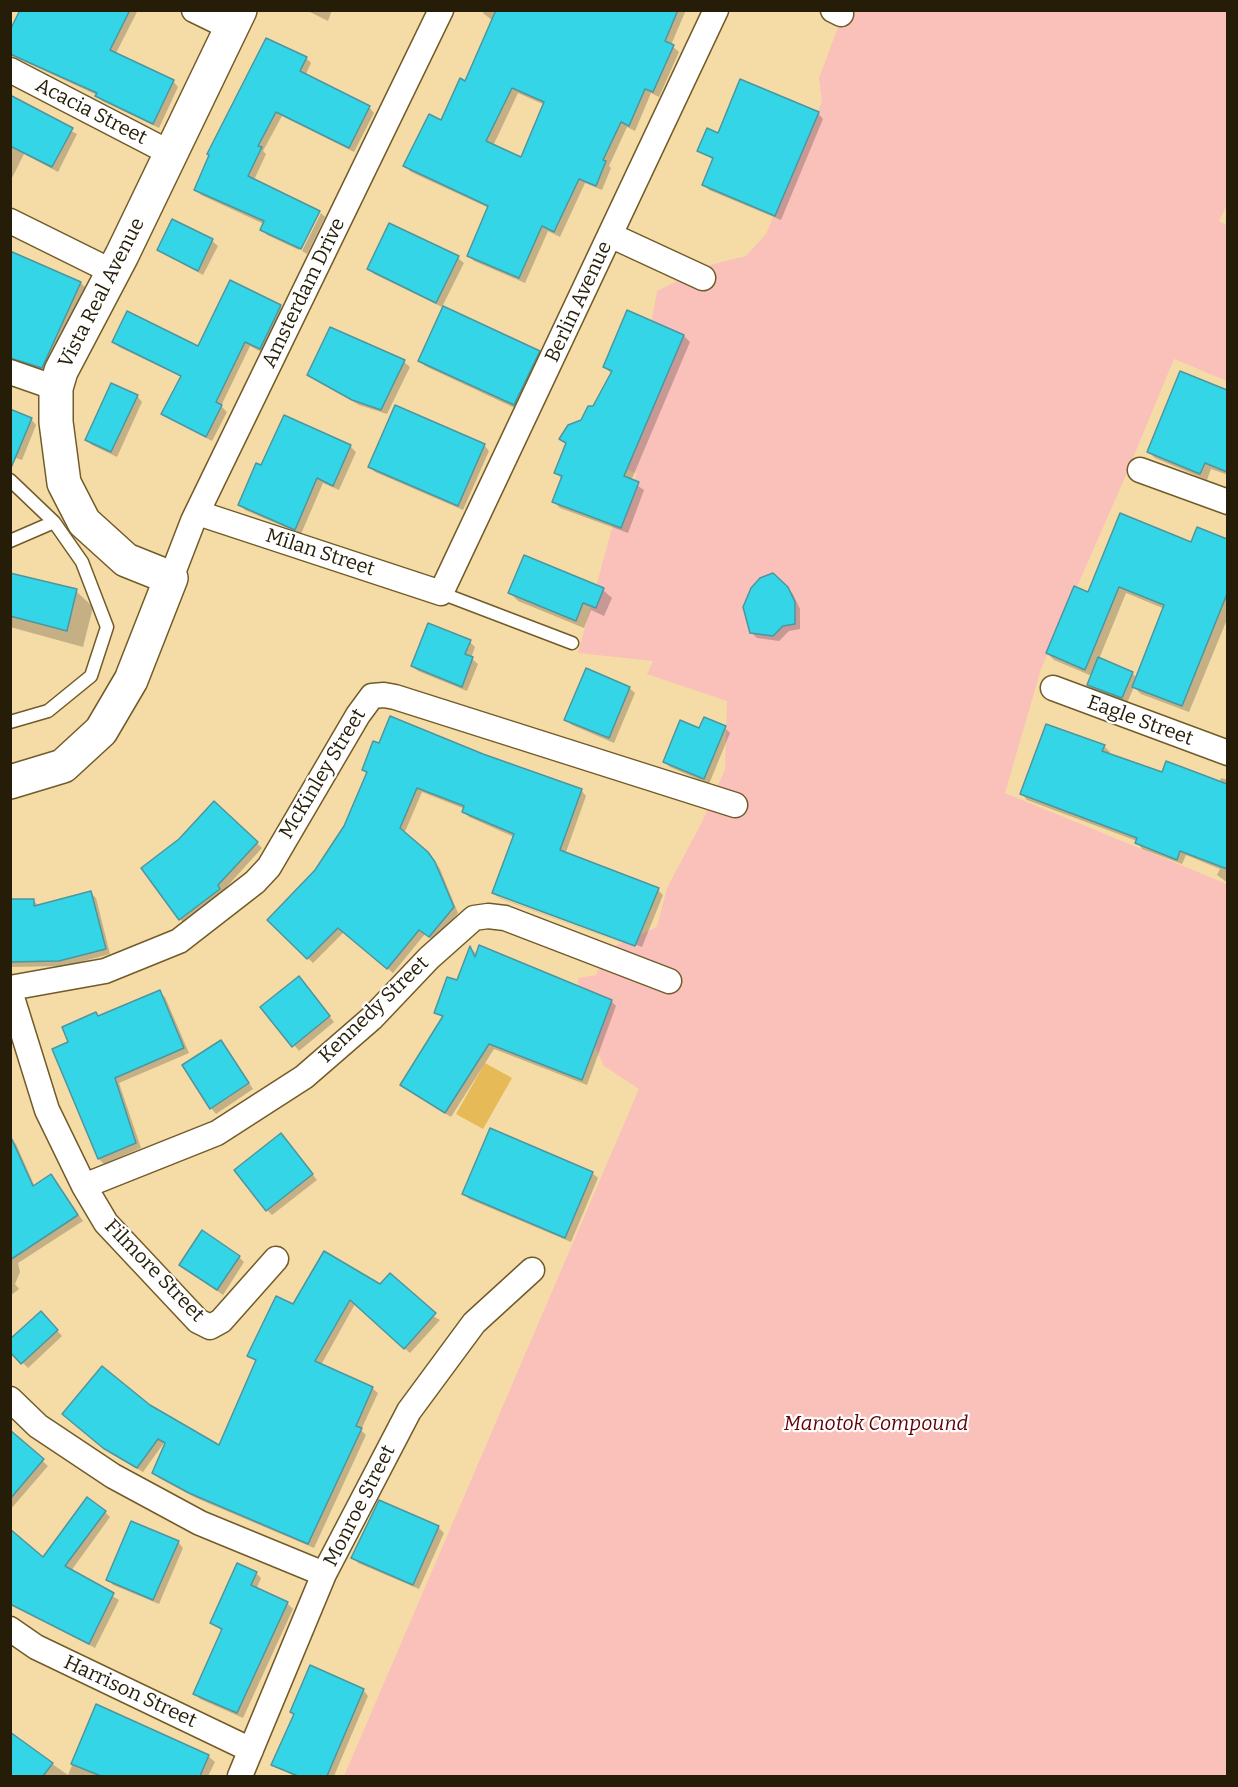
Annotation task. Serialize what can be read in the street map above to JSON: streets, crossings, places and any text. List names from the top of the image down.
{
  "streets": {
    "street": [
      "Acacia Street",
      "Vista Real Avenue",
      "Amsterdam Drive",
      "Berlin Avenue",
      "Milan Street",
      "Eagle Street",
      "McKinley Street",
      "Kennedy Street",
      "Filmore Street",
      "Monroe Street",
      "Harrison Street"
    ]
  },
  "crossings": [
    ["Acacia Street", "Vista Real Avenue"],
    ["Vista Real Avenue", "Amsterdam Drive"],
    ["Amsterdam Drive", "Milan Street"],
    ["Berlin Avenue", "Milan Street"],
    ["McKinley Street", "Filmore Street"],
    ["Kennedy Street", "Filmore Street"],
    ["Monroe Street", "Harrison Street"]
  ],
  "parks": ["Manotok Compound"]
}
